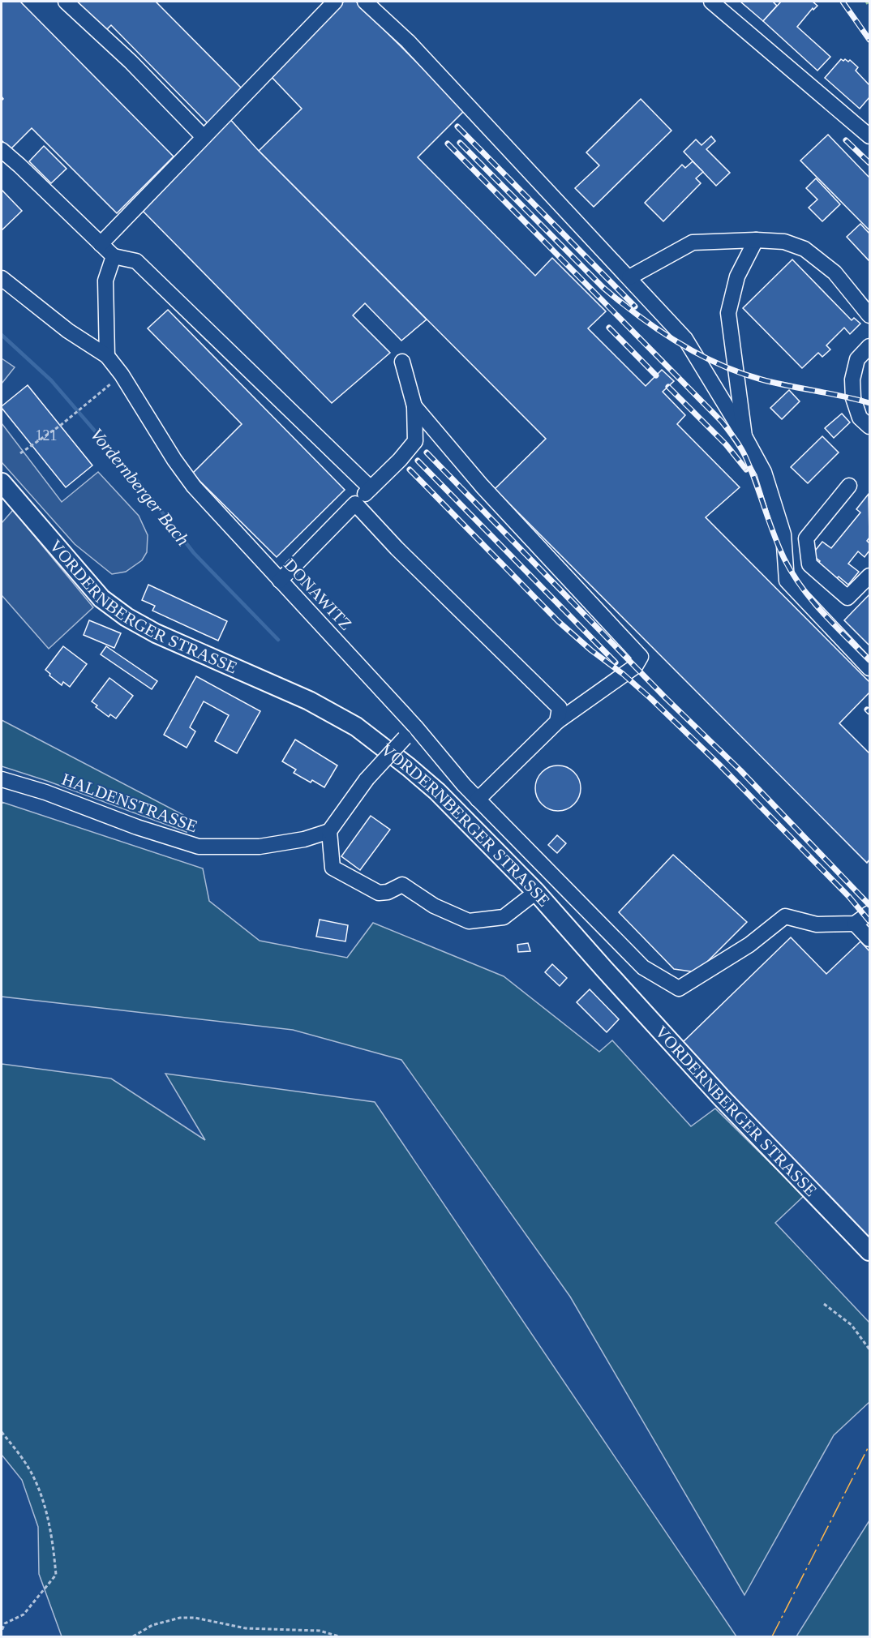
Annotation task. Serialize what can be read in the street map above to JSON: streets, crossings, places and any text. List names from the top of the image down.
{
  "streets": {
    "main road": ["VORDERNBERGER STRASSE"],
    "street": ["DONAWITZ", "HALDENSTRASSE"]
  },
  "water": ["Vordernberger Bach"],
  "house_numbers": ["121"]
}
